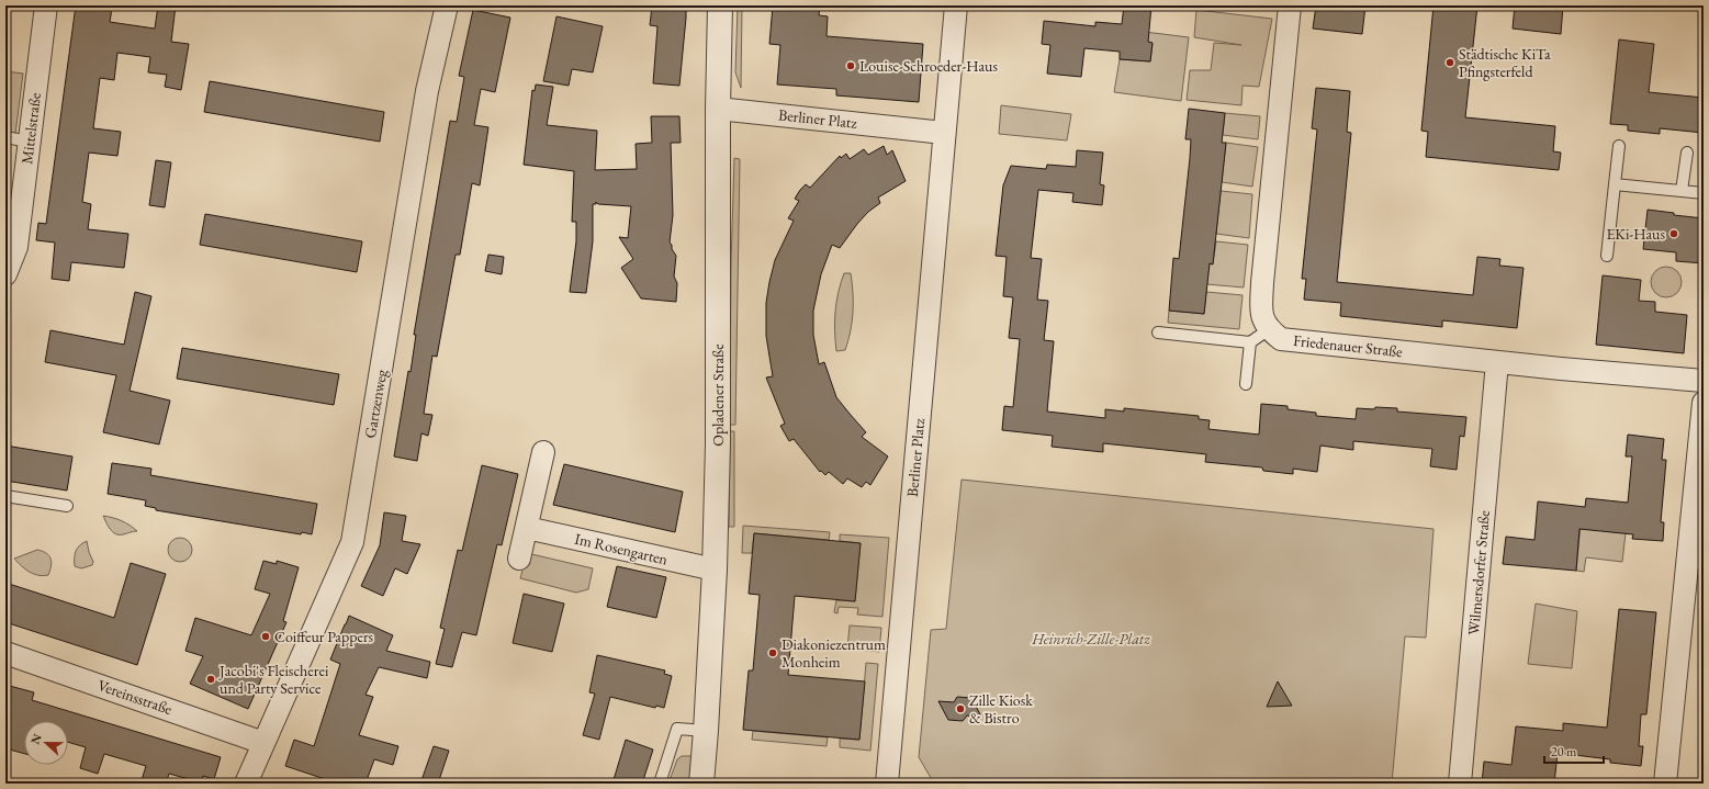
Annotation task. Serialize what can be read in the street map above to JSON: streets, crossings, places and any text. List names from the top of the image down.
{
  "streets": {
    "street": [
      "Berliner Platz",
      "Mittelstraße",
      "Friedenauer Straße",
      "Opladener Straße",
      "Gartzenweg",
      "Im Rosengarten",
      "Wilmersdorfer Straße",
      "Vereinsstraße"
    ]
  },
  "crossings": [
    ["Berliner Platz", "Opladener Straße"],
    ["Friedenauer Straße", "Wilmersdorfer Straße"],
    ["Opladener Straße", "Im Rosengarten"],
    ["Gartzenweg", "Vereinsstraße"]
  ],
  "parks": ["Heinrich-Zille-Platz"],
  "places": [
    "Städtische KiTa Pfingsterfeld",
    "Louise-Schroeder-Haus",
    "EKi-Haus",
    "Coiffeur Pappers",
    "Diakoniezentrum Monheim",
    "Jacobi's Fleischerei und Party Service",
    "Zille Kiosk & Bistro"
  ],
  "scale_bar": "20 m",
  "north": "left"
}
